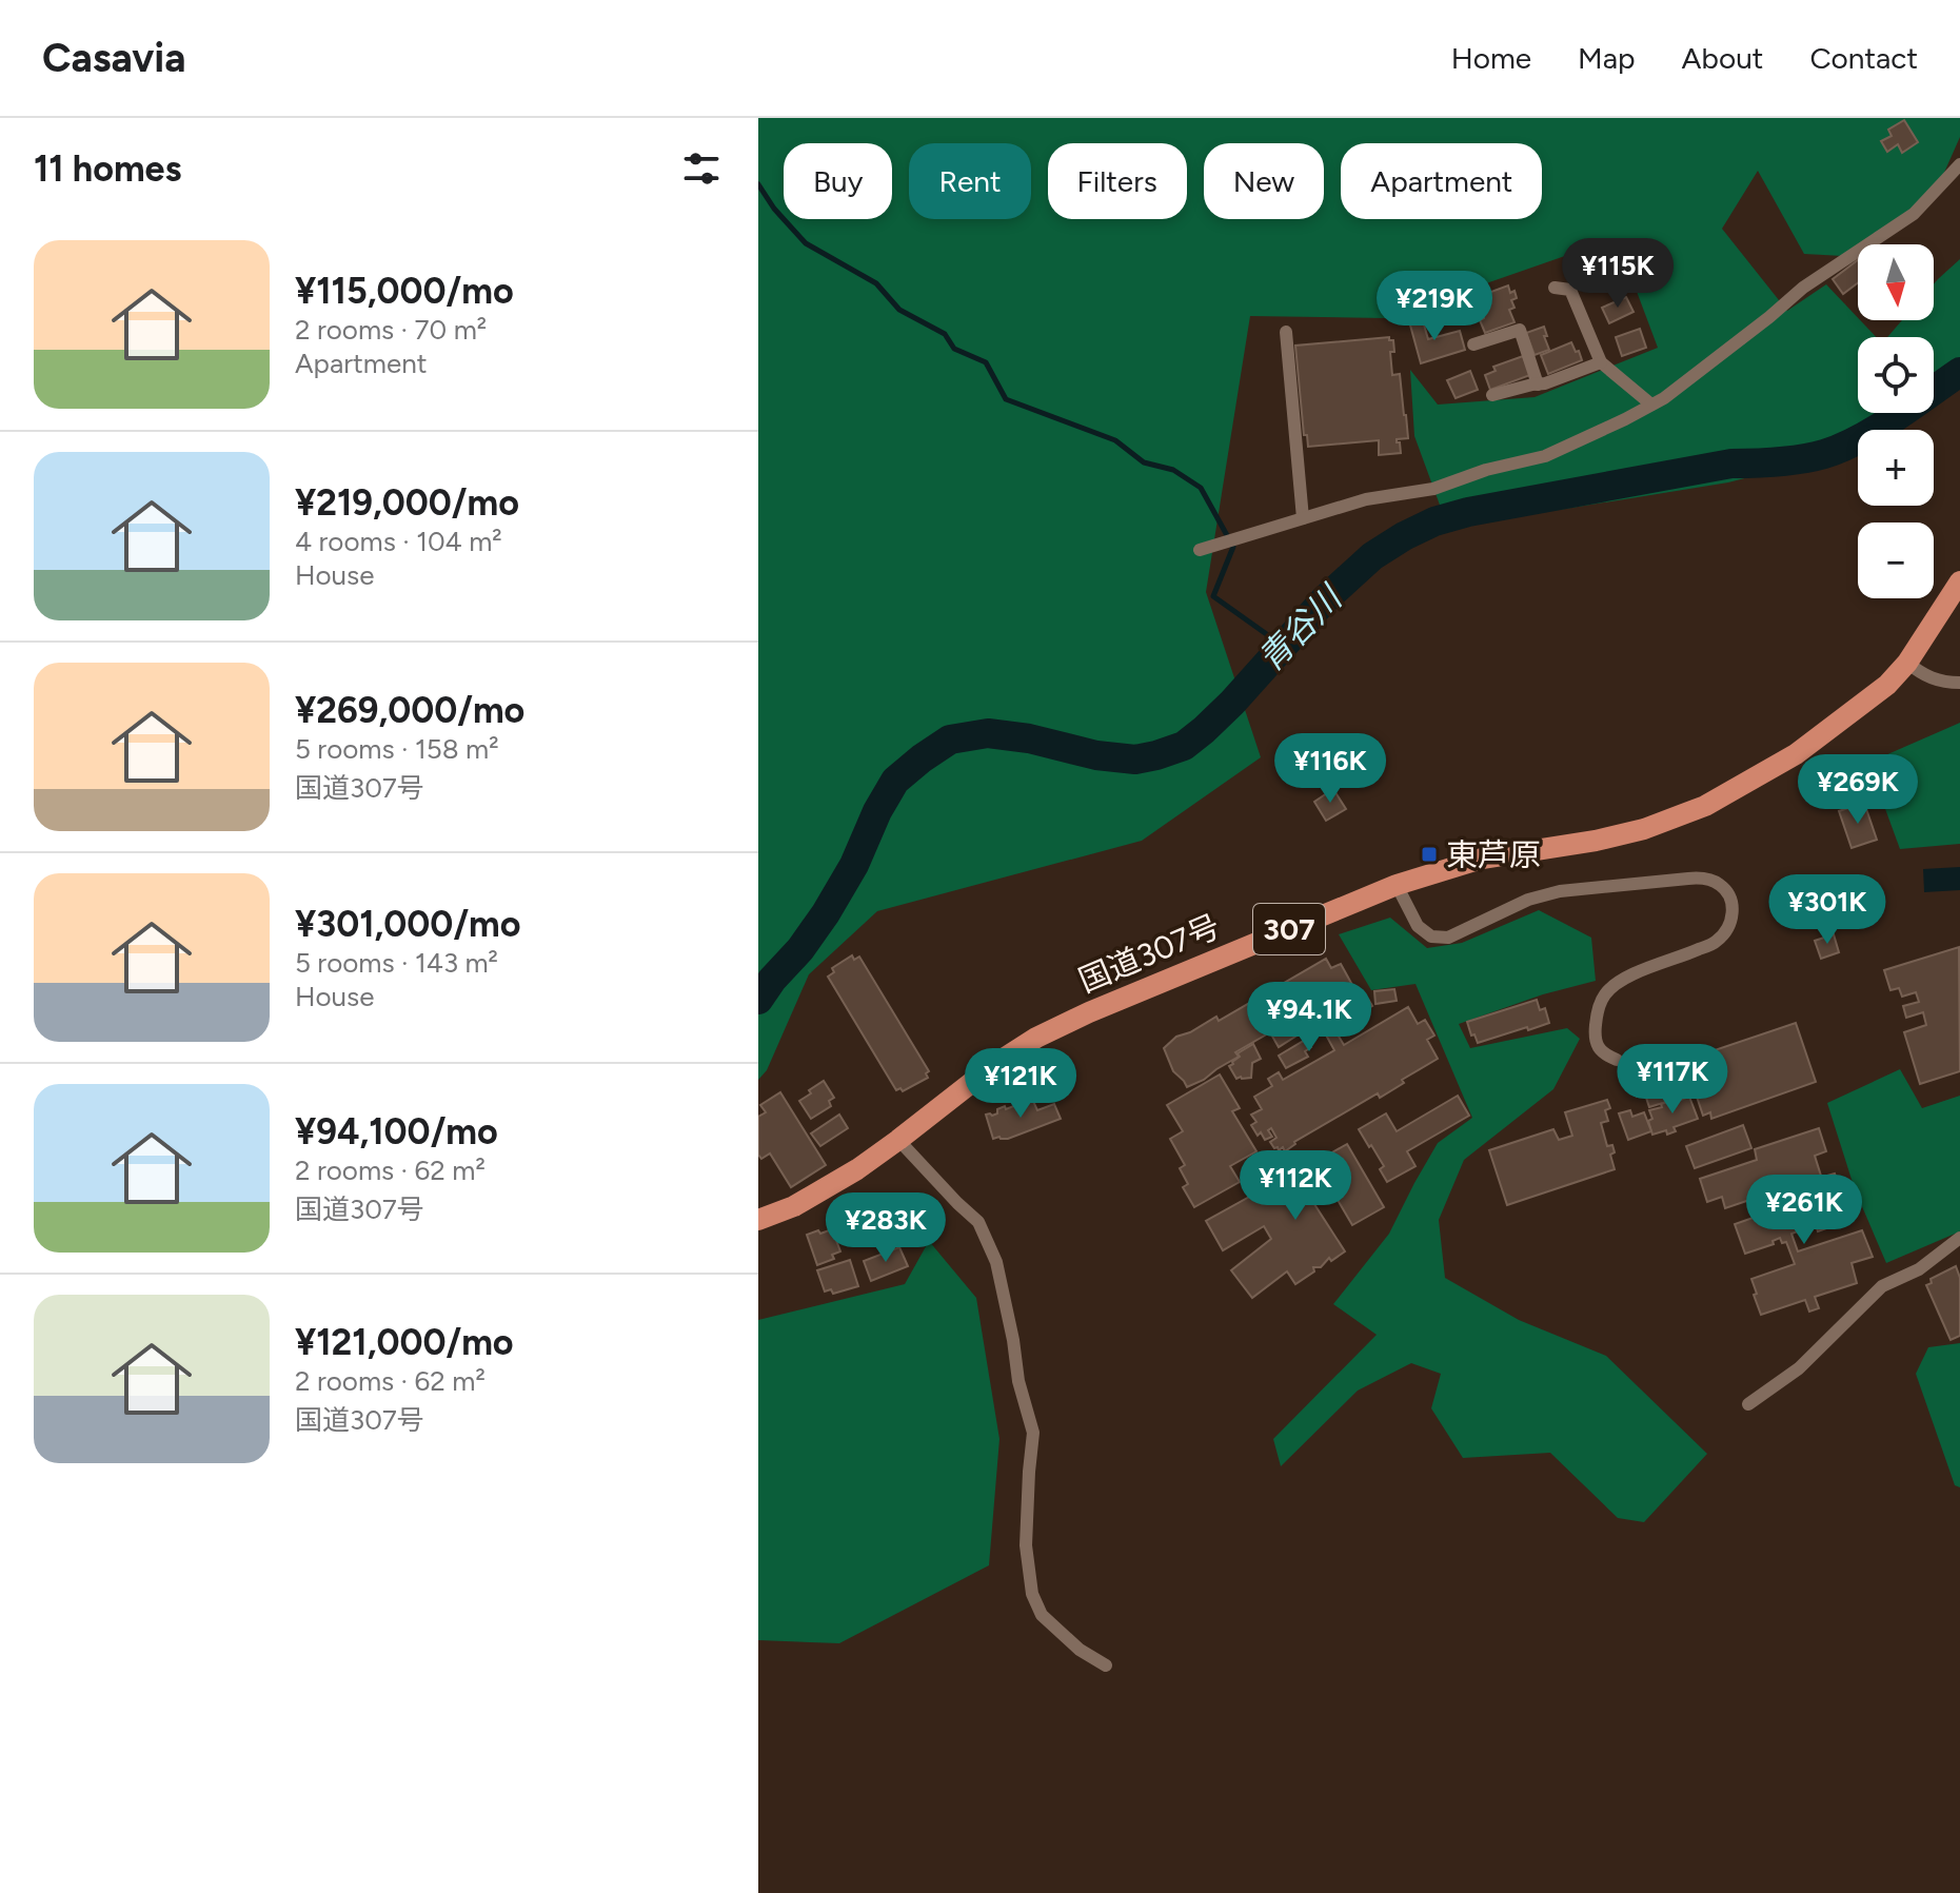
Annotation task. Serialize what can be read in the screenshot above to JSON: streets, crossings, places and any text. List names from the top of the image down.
{
  "streets": {
    "highway": ["307", "国道307号"]
  },
  "crossings": [
    ["307", "国道307号"]
  ],
  "water": ["青谷川"],
  "places": {
    "transit": ["東芦原"]
  },
  "north": "bottom",
  "page": {
    "header": "Casavia",
    "nav": [
      "Home",
      "Map",
      "About",
      "Contact"
    ],
    "heading": "11 homes",
    "chip": [
      "Buy",
      "Rent",
      "Filters",
      "New",
      "Apartment"
    ],
    "list": [
      {
        "name": "¥115,000/mo",
        "note": "2 rooms · 70 m² · Apartment"
      },
      {
        "name": "¥219,000/mo",
        "note": "4 rooms · 104 m² · House"
      },
      {
        "name": "¥269,000/mo",
        "note": "5 rooms · 158 m² · 国道307号"
      },
      {
        "name": "¥301,000/mo",
        "note": "5 rooms · 143 m² · House"
      },
      {
        "name": "¥94,100/mo",
        "note": "2 rooms · 62 m² · 国道307号"
      },
      {
        "name": "¥121,000/mo",
        "note": "2 rooms · 62 m² · 国道307号"
      }
    ],
    "price": [
      "¥115K",
      "¥219K",
      "¥116K",
      "¥269K",
      "¥301K",
      "¥94.1K",
      "¥117K",
      "¥121K",
      "¥112K",
      "¥261K",
      "¥283K"
    ],
    "map_buttons": ["+", "−"]
  }
}
